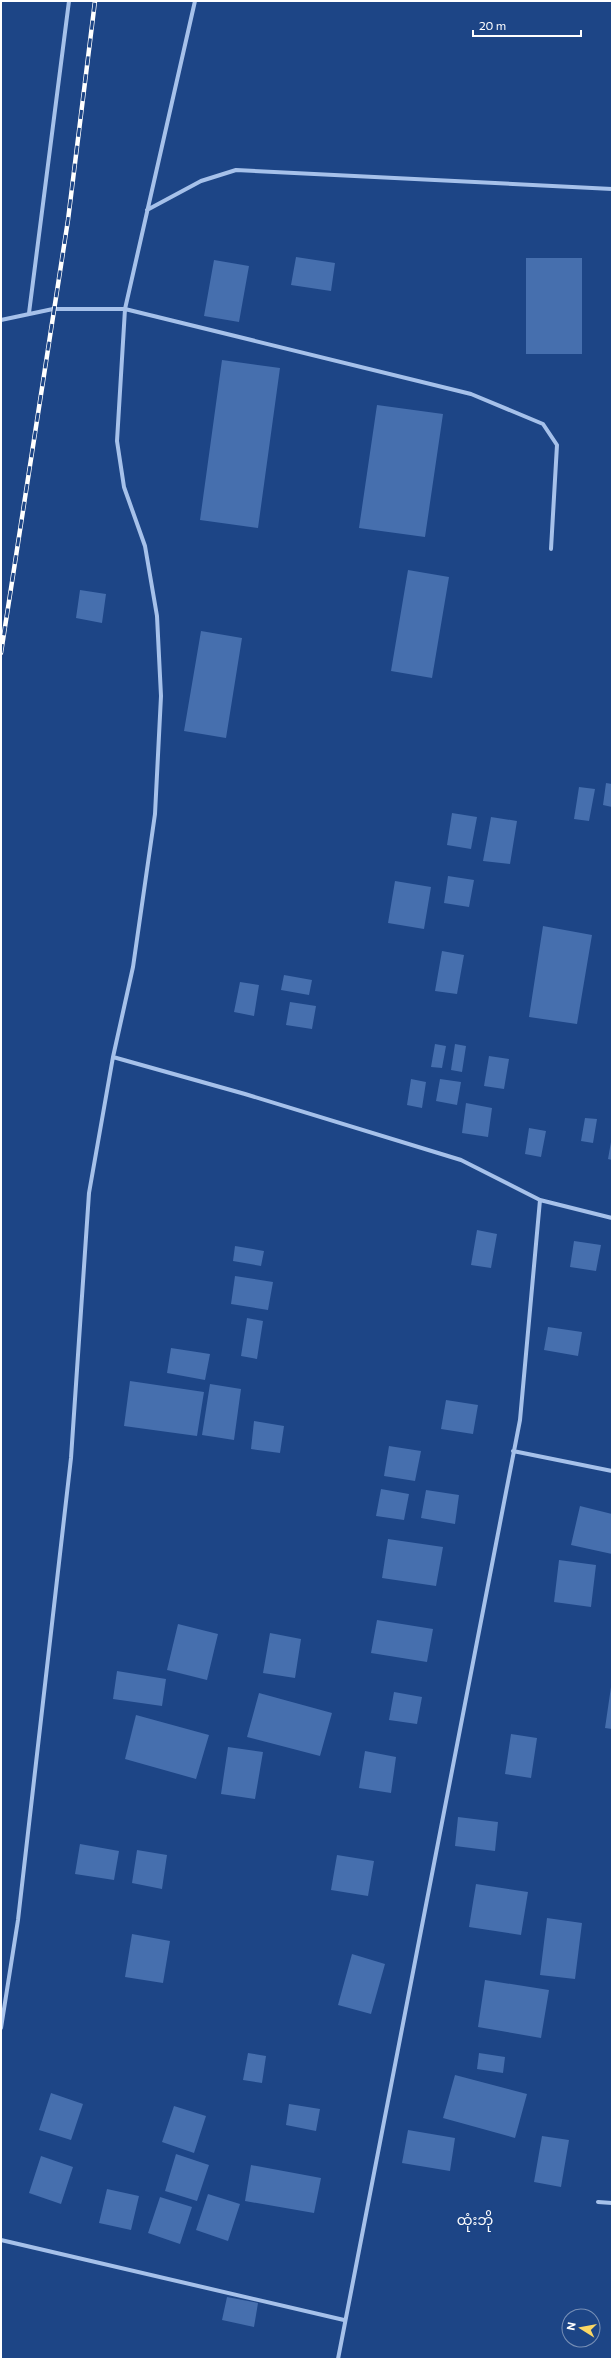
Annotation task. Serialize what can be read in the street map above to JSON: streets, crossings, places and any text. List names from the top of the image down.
{
  "districts": ["ထုံးဘို"],
  "scale_bar": "20 m",
  "north": "left"
}
